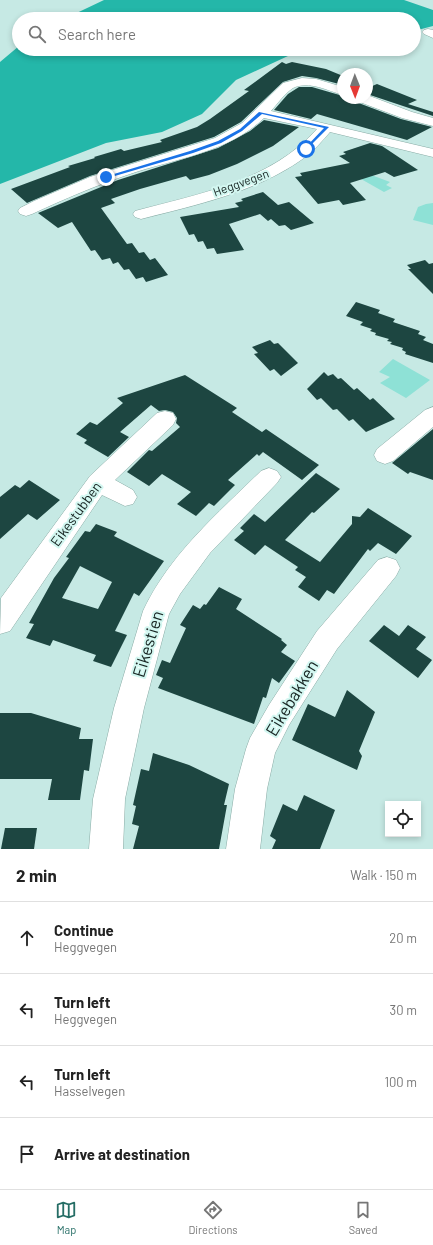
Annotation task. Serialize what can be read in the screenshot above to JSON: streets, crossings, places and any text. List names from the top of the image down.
{
  "streets": {
    "street": [
      "Heggvegen",
      "Eikestubben",
      "Eikestien",
      "Eikebakken"
    ]
  },
  "north": "bottom",
  "page": {
    "search": "Search here",
    "heading": ["2 min", "Walk · 150 m"],
    "list": [
      ["Continue", "Heggvegen", "20 m"],
      ["Turn left", "Heggvegen", "30 m"],
      ["Turn left", "Hasselvegen", "100 m"],
      "Arrive at destination"
    ],
    "nav": ["Map", "Directions", "Saved"]
  }
}
